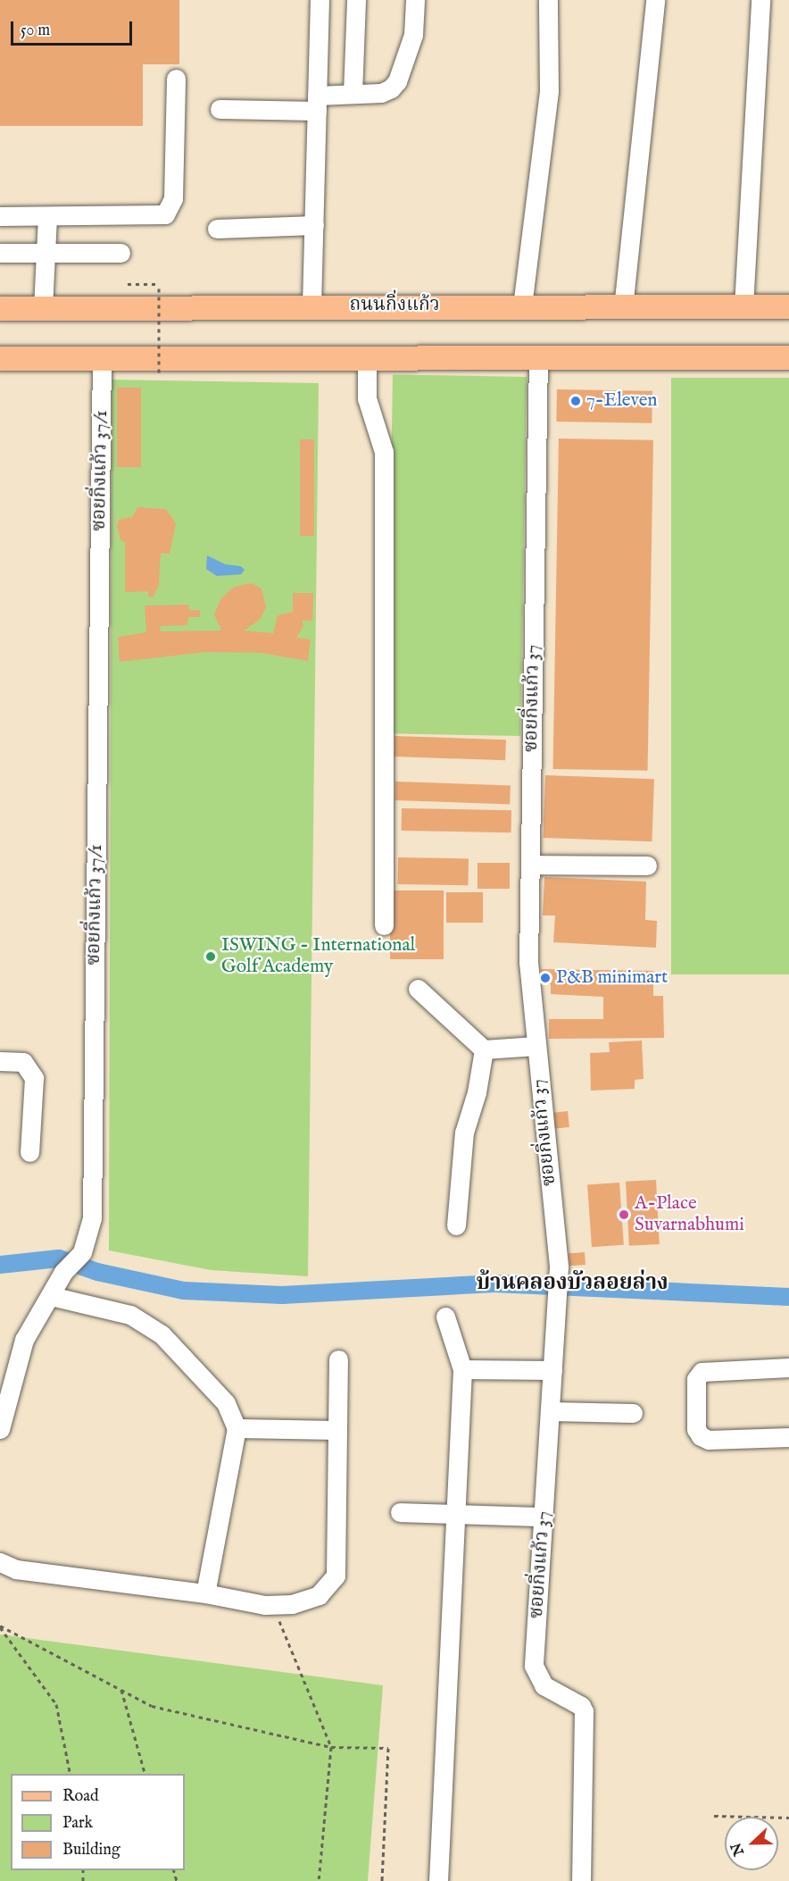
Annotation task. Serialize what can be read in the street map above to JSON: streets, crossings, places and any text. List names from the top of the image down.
{
  "streets": {
    "main road": ["ถนนกิ่งแก้ว"],
    "street": ["ซอยกิ่งแก้ว 37/1", "ซอยกิ่งแก้ว 37"]
  },
  "districts": ["บ้านคลองบัวลอยล่าง"],
  "places": [
    "7-Eleven",
    "ISWING - International Golf Academy",
    "P&B minimart",
    "A-Place Suvarnabhumi"
  ],
  "legend": ["Road", "Park", "Building"],
  "scale_bar": "50 m",
  "north": "left"
}
